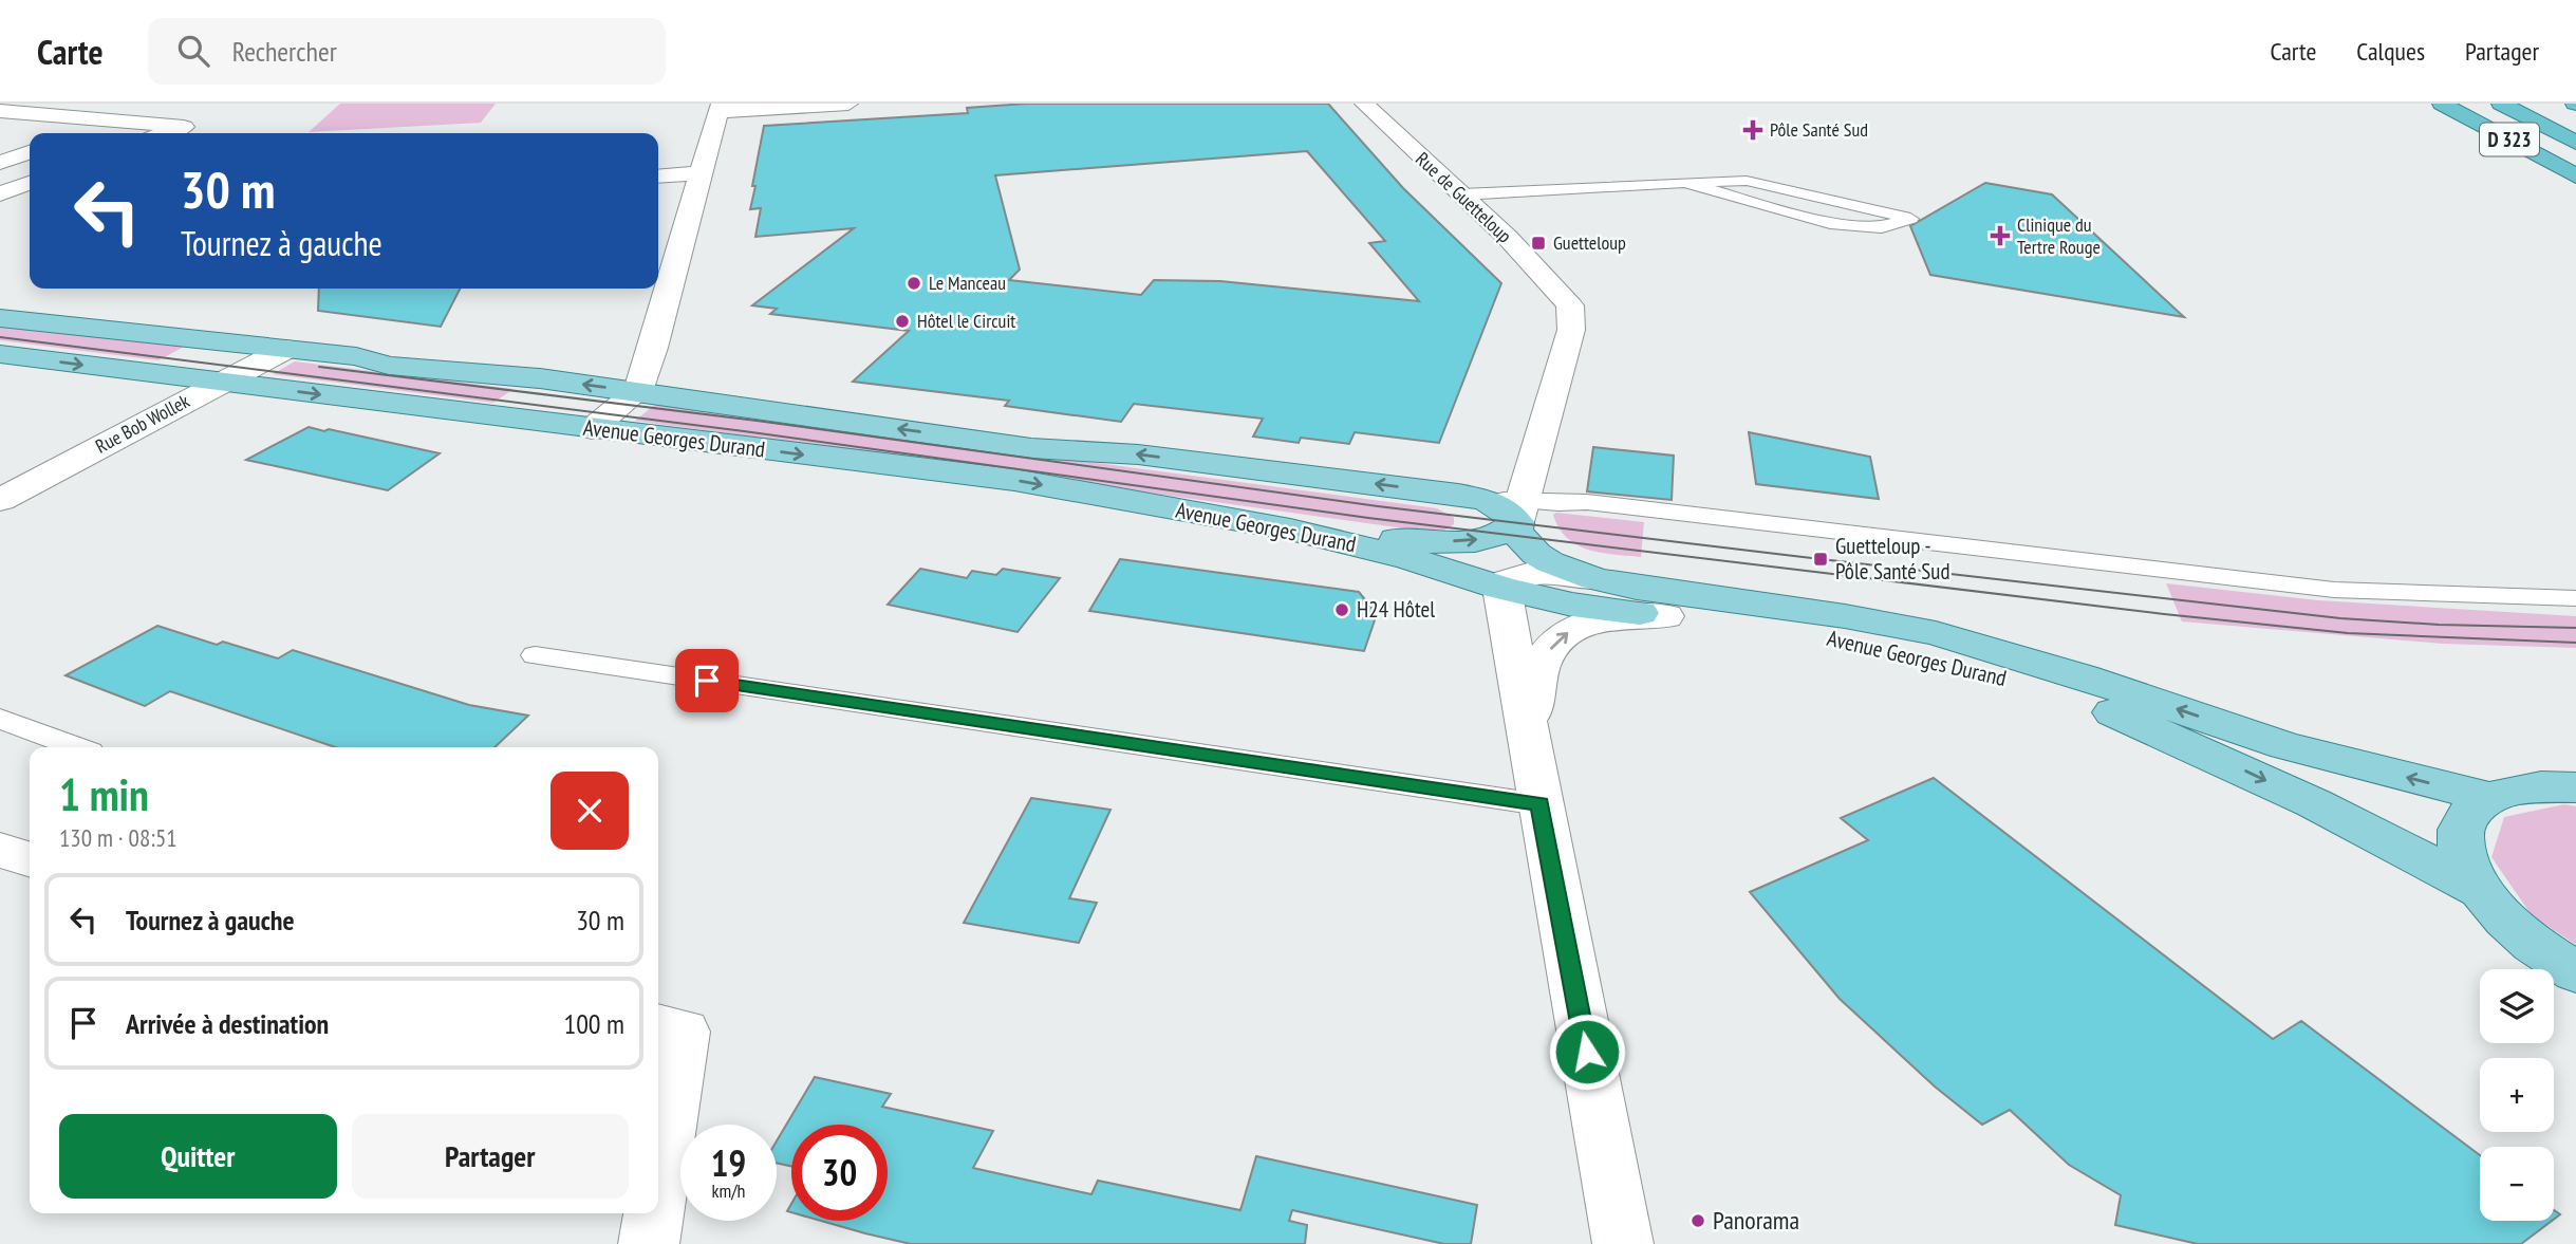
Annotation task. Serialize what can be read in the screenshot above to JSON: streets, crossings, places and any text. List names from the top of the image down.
{
  "streets": {
    "highway": ["D 323"],
    "main road": ["Avenue Georges Durand"],
    "street": ["Rue de Guetteloup", "Rue Bob Wollek"]
  },
  "crossings": [
    ["Rue de Guetteloup", "Avenue Georges Durand"],
    ["Rue Bob Wollek", "Avenue Georges Durand"]
  ],
  "places": {
    "health": ["Pôle Santé Sud", "Clinique du Tertre Rouge"],
    "transit": ["Guetteloup", "Guetteloup - Pôle Santé Sud"],
    "other": [
      "Le Manceau",
      "Hôtel le Circuit",
      "H24 Hôtel",
      "Panorama"
    ]
  },
  "page": {
    "header": "Carte",
    "search": "Rechercher",
    "nav": ["Carte", "Calques", "Partager"],
    "turn": ["30 m", "Tournez à gauche"],
    "heading": ["1 min", "130 m · 08:51"],
    "list": [
      {
        "name": "Tournez à gauche",
        "value": "30 m"
      },
      {
        "name": "Arrivée à destination",
        "value": "100 m"
      }
    ],
    "map_buttons": ["+", "−"],
    "buttons": ["Quitter", "Partager"],
    "speed": "19 km/h",
    "limit": "30"
  }
}
